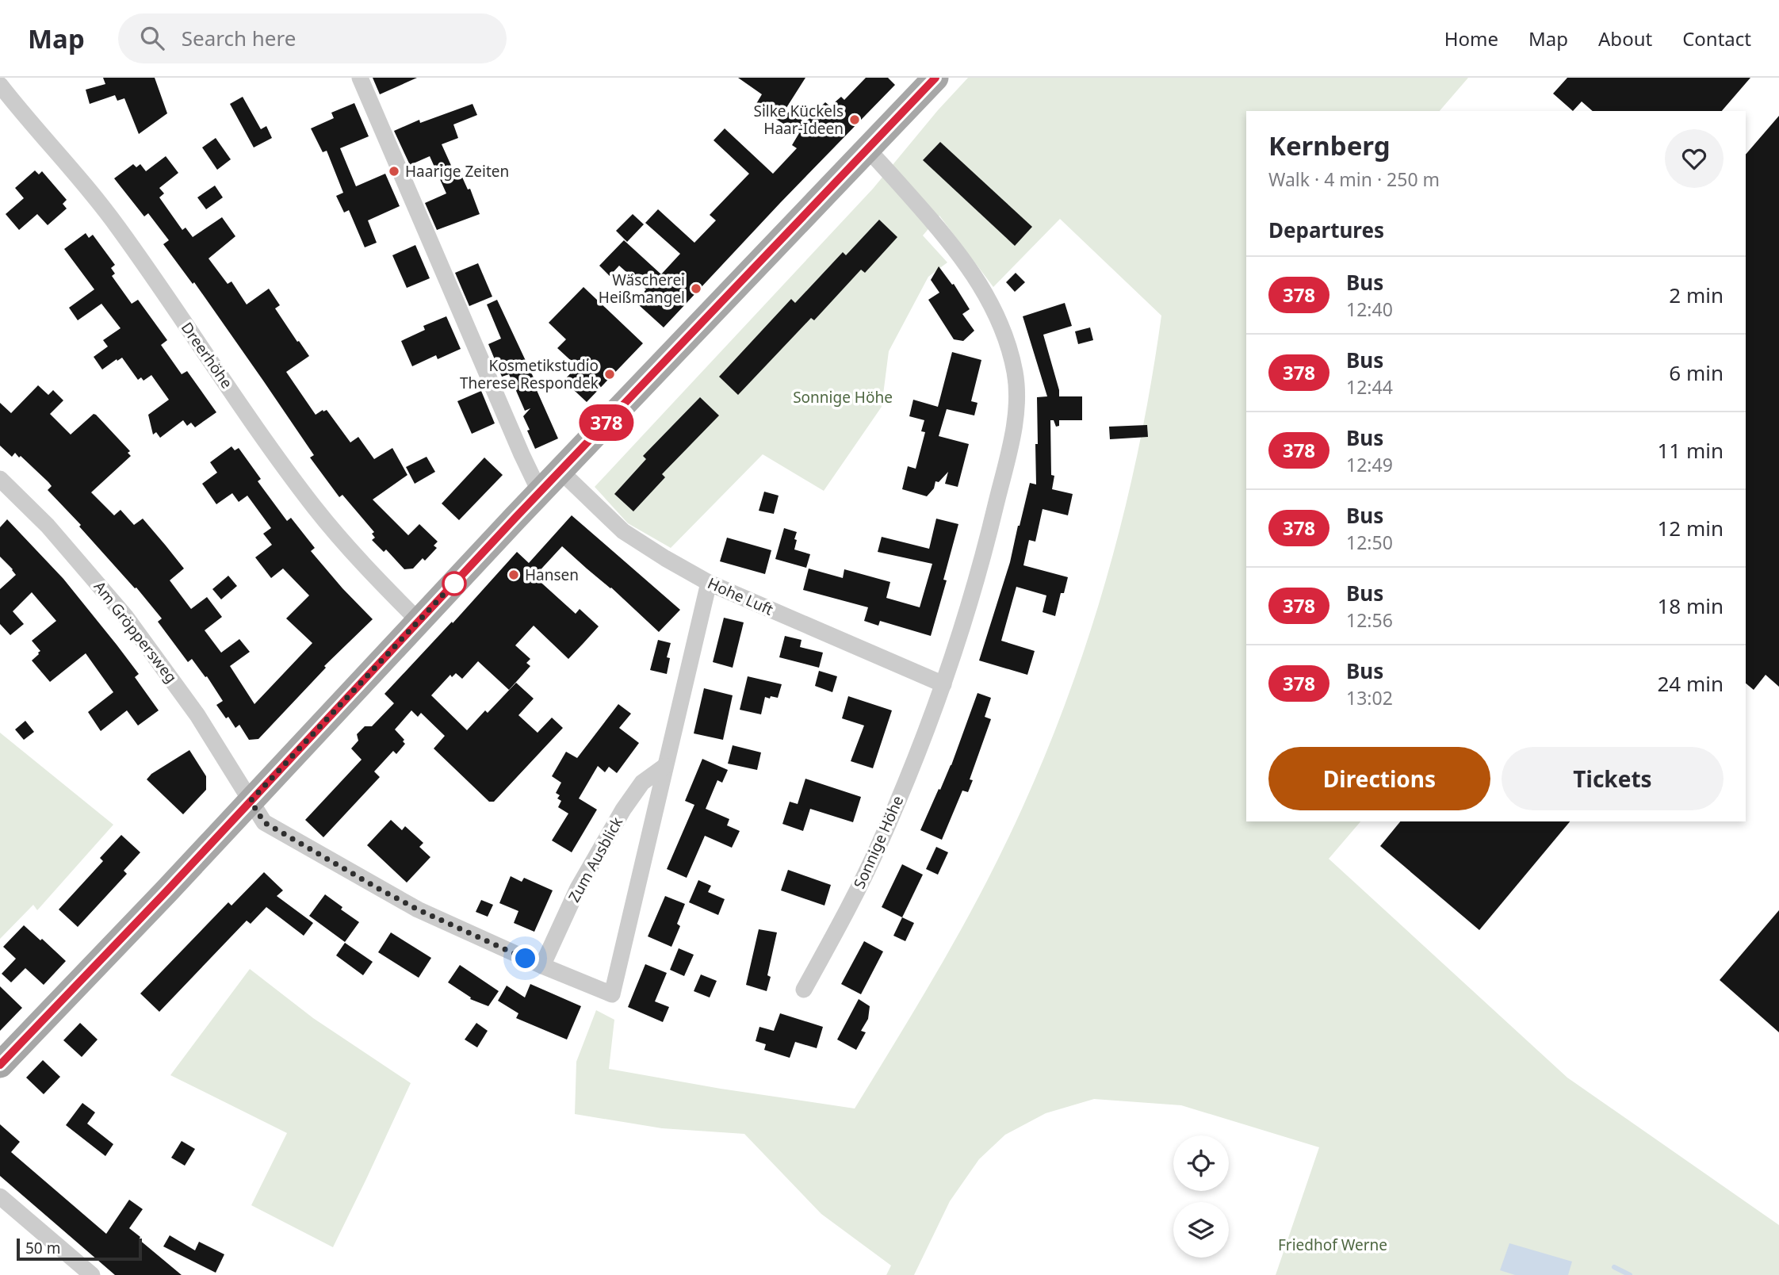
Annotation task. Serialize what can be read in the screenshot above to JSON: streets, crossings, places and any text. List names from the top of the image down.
{
  "streets": {
    "street": [
      "Dreerhöhe",
      "Hohe Luft",
      "Am Gröppersweg",
      "Sonnige Höhe",
      "Zum Ausblick"
    ]
  },
  "crossings": [
    ["Hohe Luft", "Sonnige Höhe"],
    ["Am Gröppersweg", "Zum Ausblick"]
  ],
  "parks": ["Sonnige Höhe", "Friedhof Werne"],
  "places": [
    "Silke Kückels Haar-Ideen",
    "Haarige Zeiten",
    "Wäscherei Heißmangel",
    "Kosmetikstudio Therese Respondek",
    "Hansen"
  ],
  "lines": ["bus line 378"],
  "scale_bar": "50 m",
  "page": {
    "header": "Map",
    "search": "Search here",
    "nav": [
      "Home",
      "Map",
      "About",
      "Contact"
    ],
    "on_map": "378",
    "heading": [
      ["Kernberg", "Walk · 4 min · 250 m"],
      "Departures"
    ],
    "list": [
      {
        "mark": "378",
        "name": "Bus",
        "note": "12:40",
        "value": "2 min"
      },
      {
        "mark": "378",
        "name": "Bus",
        "note": "12:44",
        "value": "6 min"
      },
      {
        "mark": "378",
        "name": "Bus",
        "note": "12:49",
        "value": "11 min"
      },
      {
        "mark": "378",
        "name": "Bus",
        "note": "12:50",
        "value": "12 min"
      },
      {
        "mark": "378",
        "name": "Bus",
        "note": "12:56",
        "value": "18 min"
      },
      {
        "mark": "378",
        "name": "Bus",
        "note": "13:02",
        "value": "24 min"
      }
    ],
    "buttons": ["Directions", "Tickets"],
    "scale": "50 m"
  }
}
